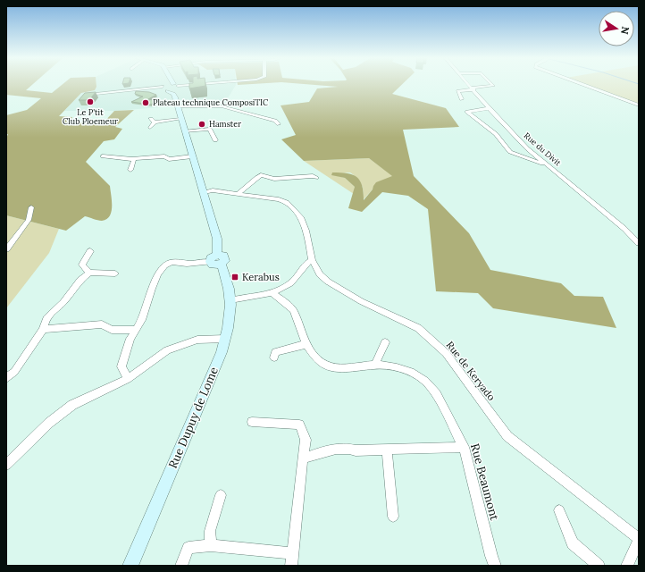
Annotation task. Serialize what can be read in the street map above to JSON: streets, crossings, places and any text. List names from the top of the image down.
{
  "streets": {
    "street": [
      "Rue du Divit",
      "Rue de Keryado",
      "Rue Dupuy de Lome",
      "Rue Beaumont"
    ]
  },
  "crossings": [
    ["Rue de Keryado", "Rue Dupuy de Lome"]
  ],
  "places": {
    "other": ["Le P'tit Club Ploemeur", "Plateau technique ComposiTIC", "Hamster"],
    "transit": ["Kerabus"]
  },
  "north": "right"
}
